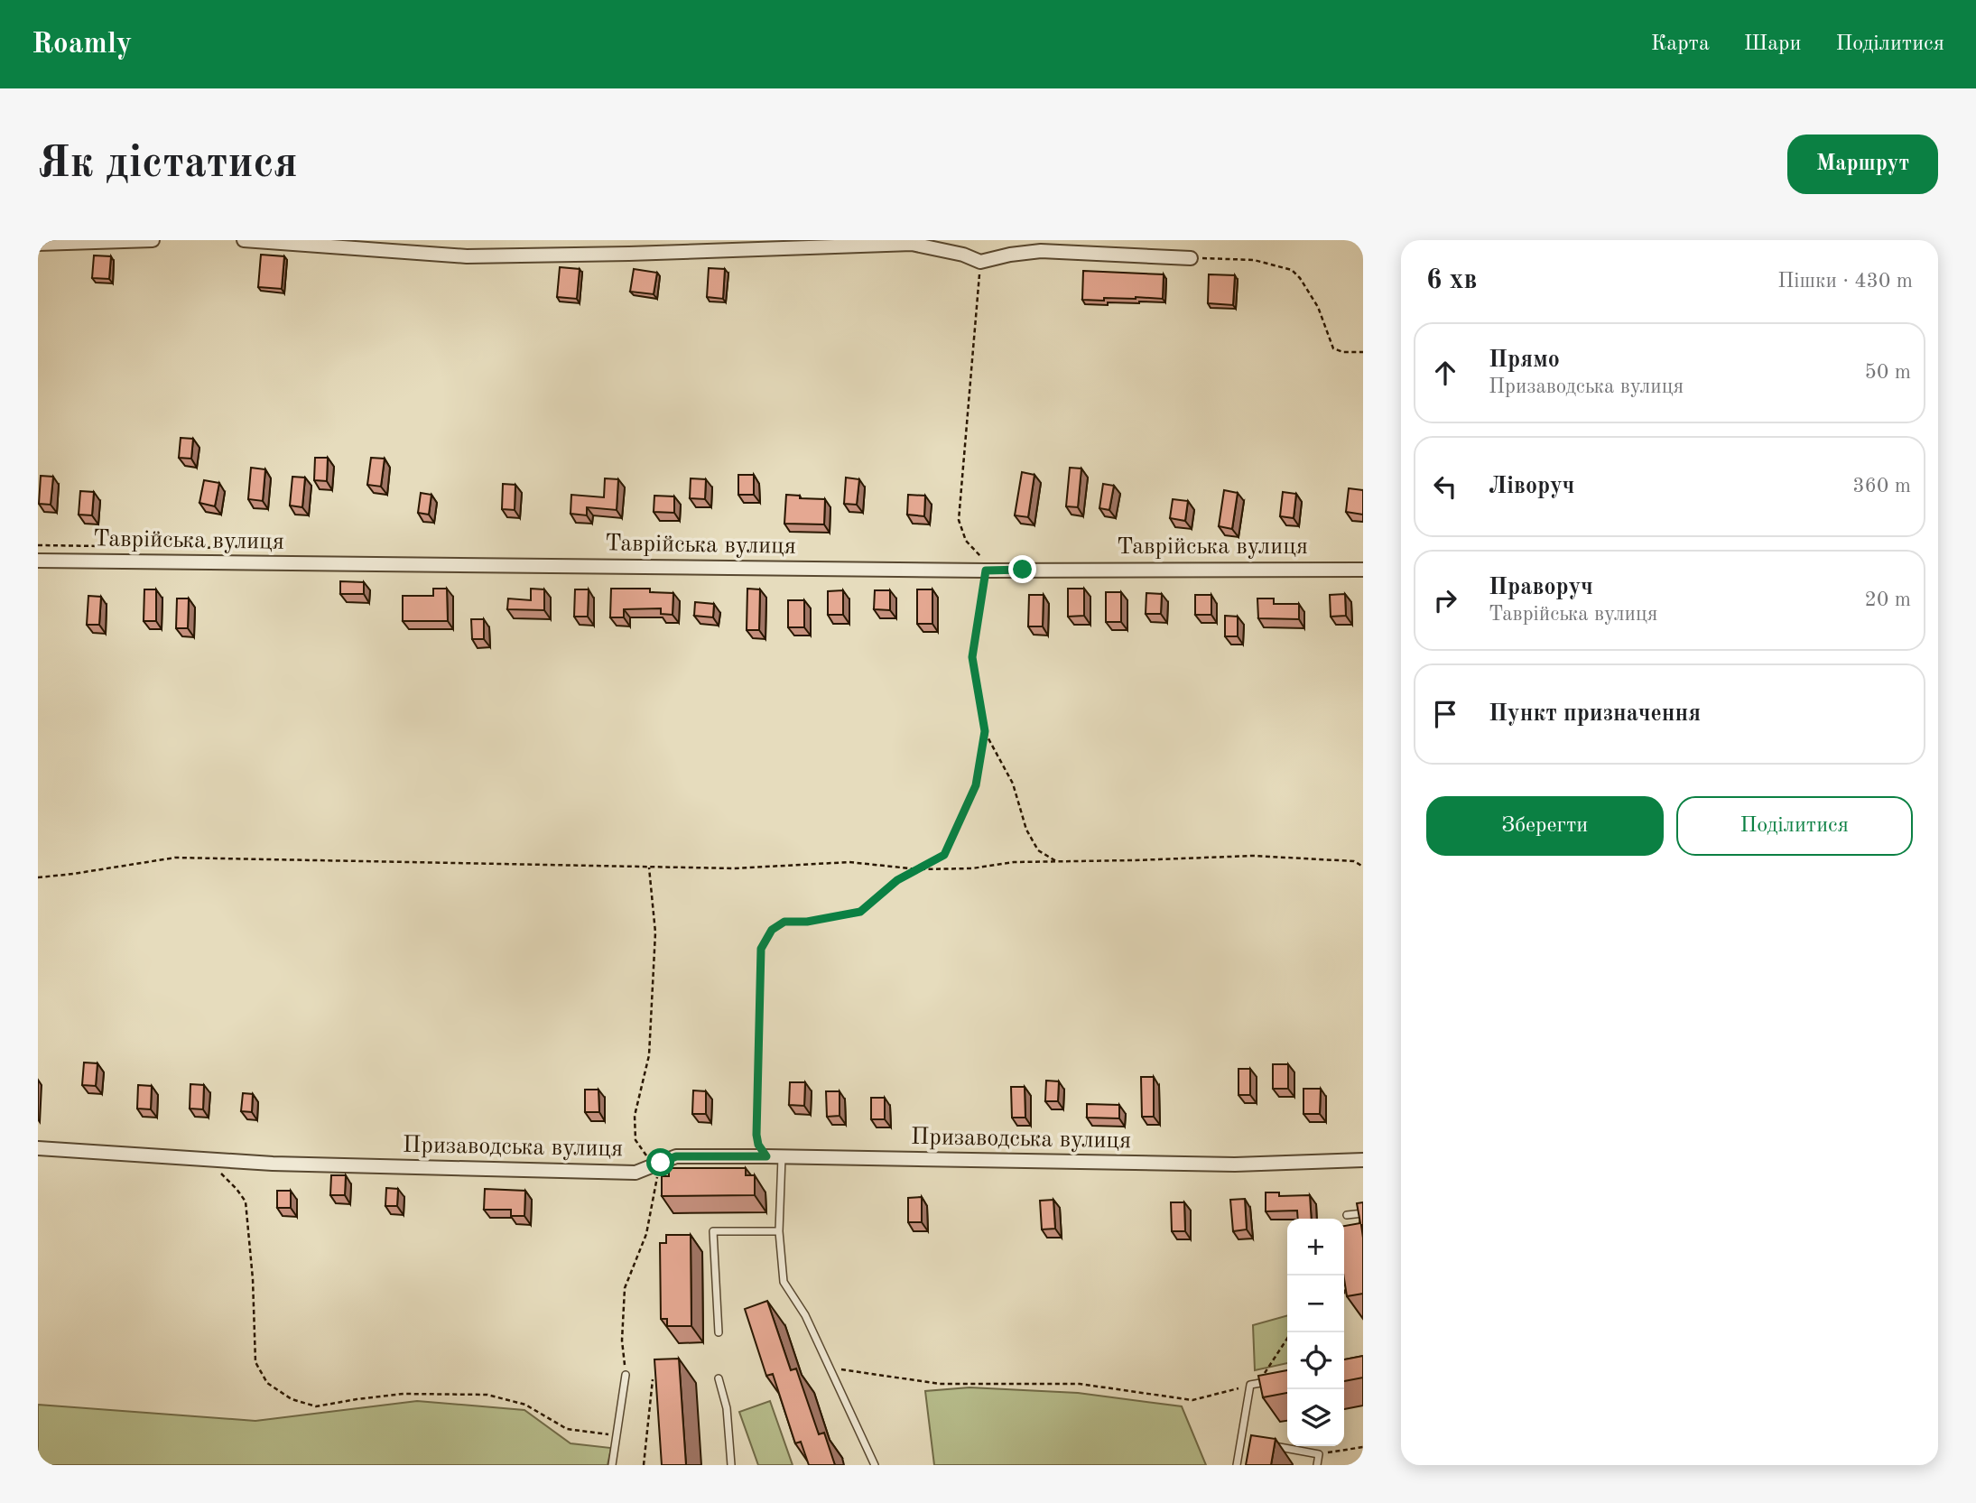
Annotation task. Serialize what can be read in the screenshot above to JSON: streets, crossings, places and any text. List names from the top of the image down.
{
  "streets": {
    "street": ["Таврійська вулиця", "Призаводська вулиця"]
  },
  "page": {
    "header": "Roamly",
    "nav": ["Карта", "Шари", "Поділитися"],
    "buttons": [
      "Маршрут",
      ["Зберегти", "Поділитися"]
    ],
    "title": "Як дістатися",
    "heading": ["6 хв", "Пішки · 430 m"],
    "list": [
      ["Прямо", "Призаводська вулиця", "50 m"],
      ["Ліворуч", "360 m"],
      ["Праворуч", "Таврійська вулиця", "20 m"],
      "Пункт призначення"
    ],
    "map_buttons": ["+", "−"]
  }
}
